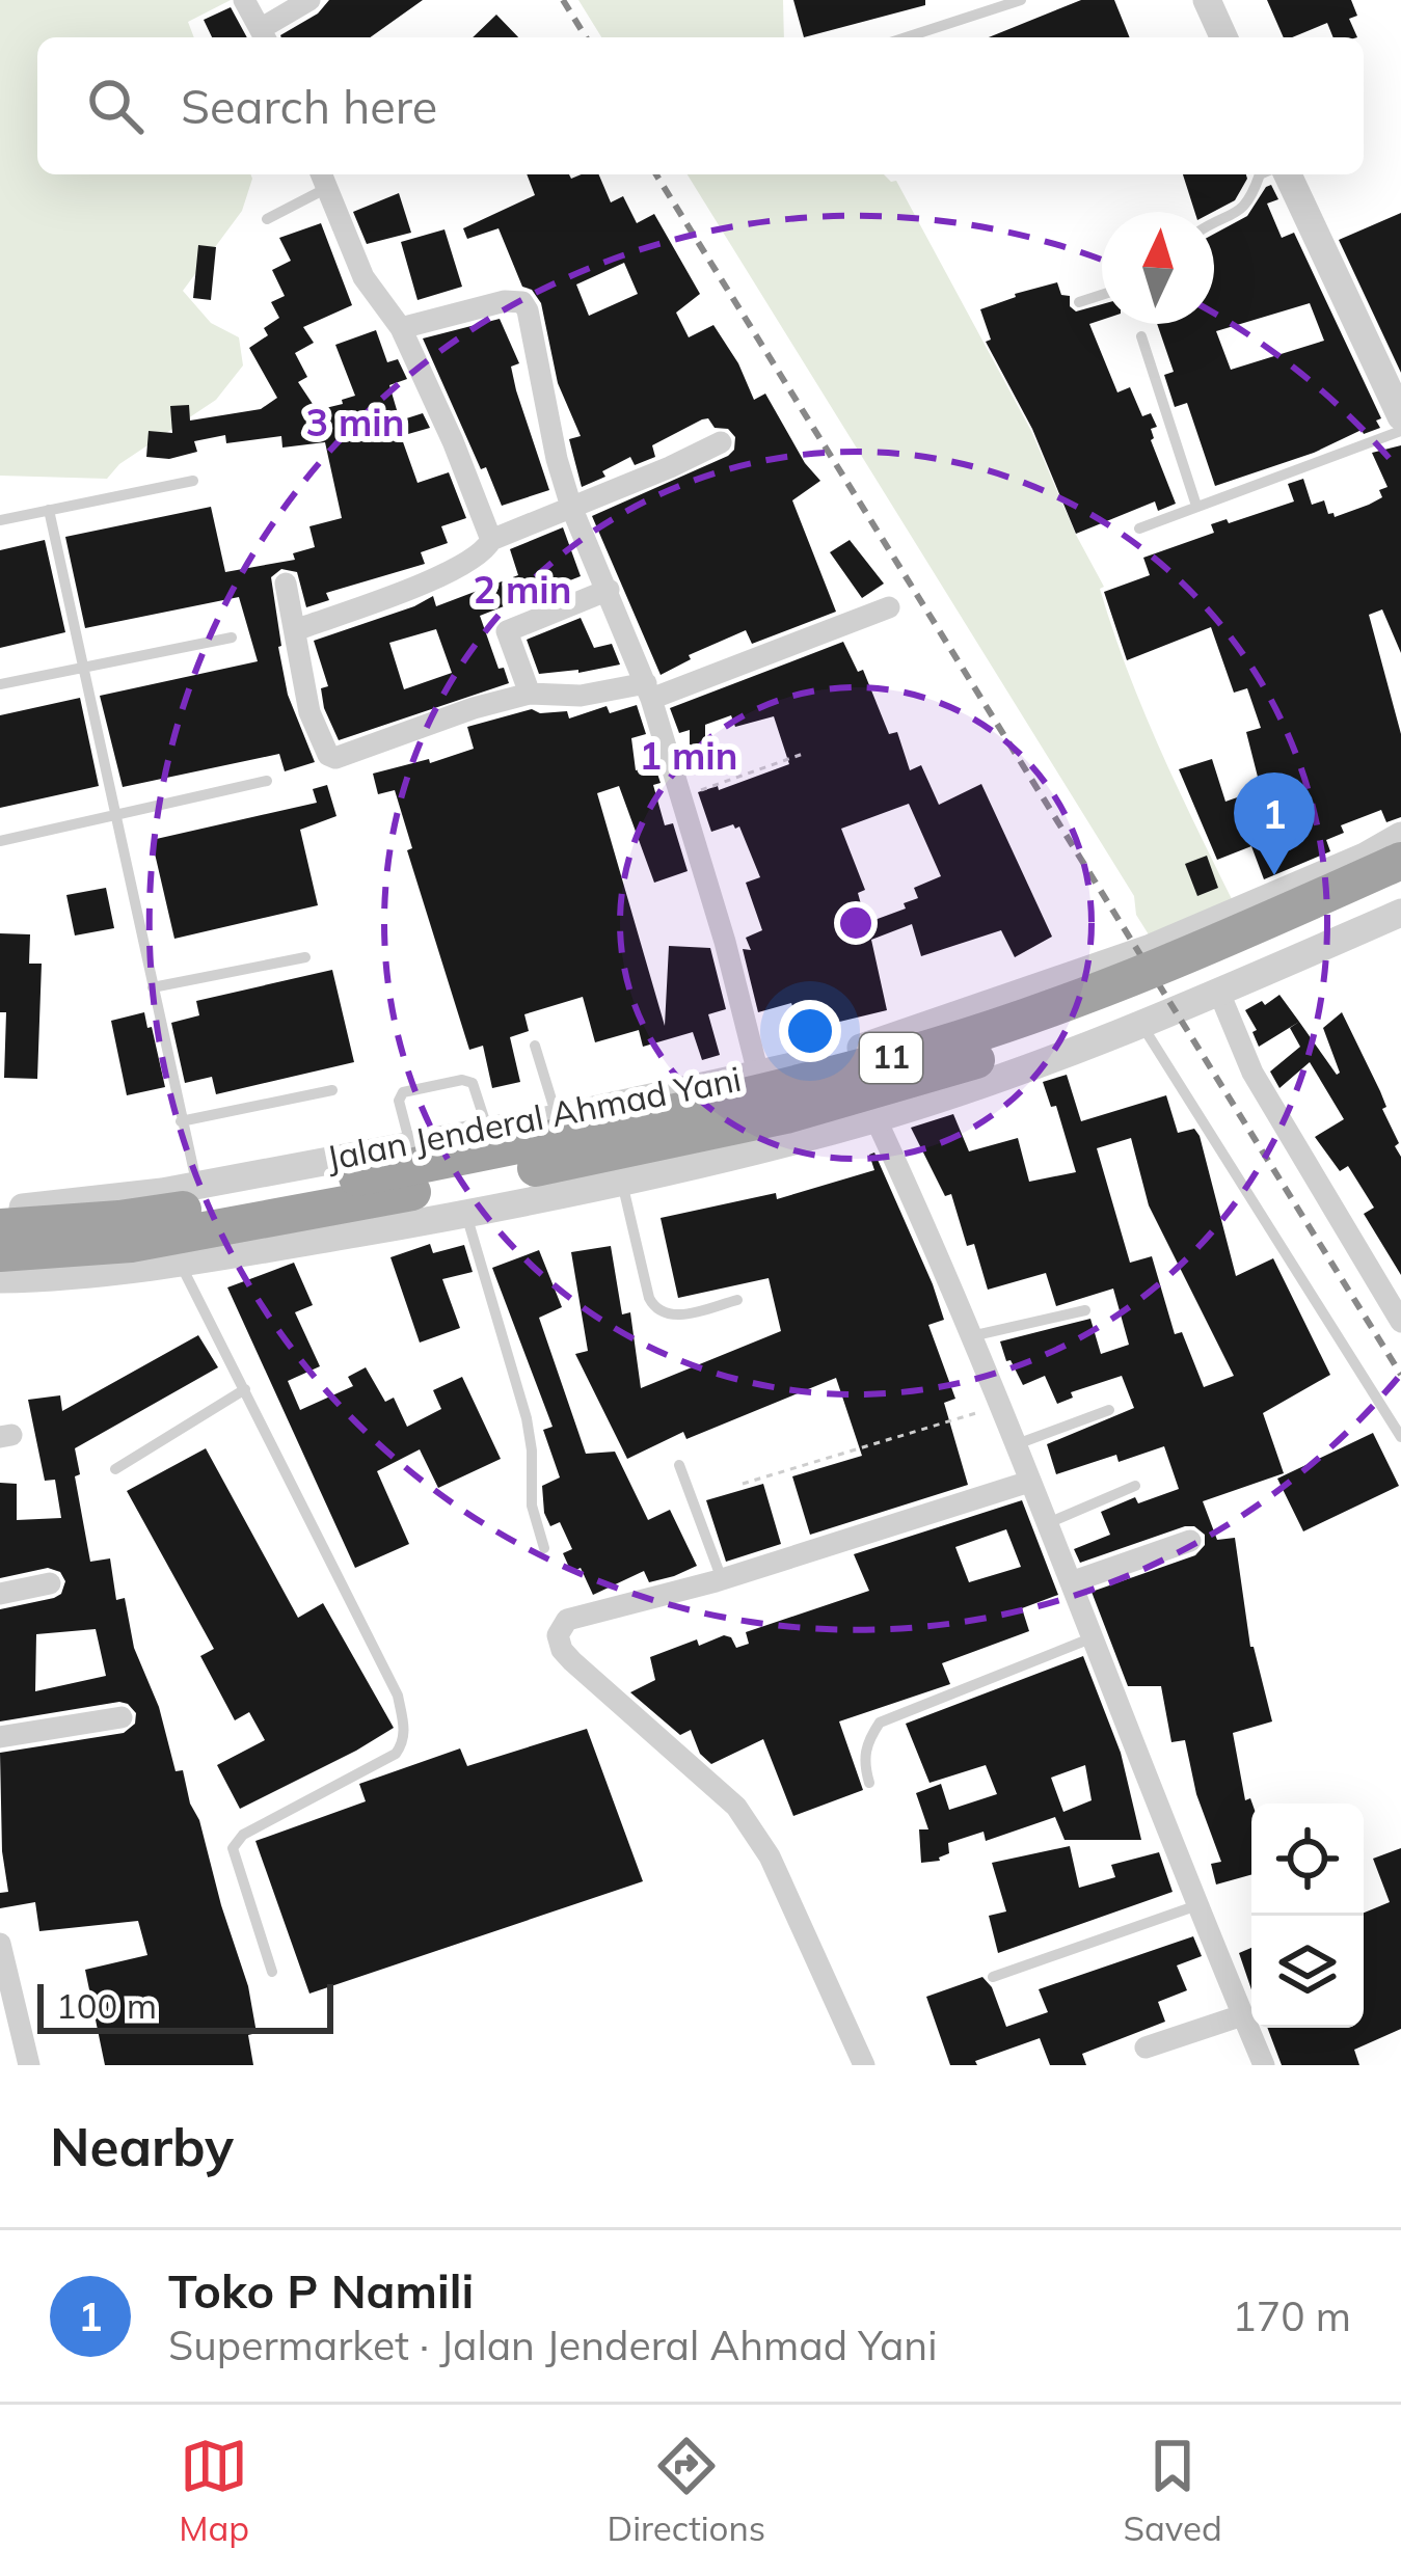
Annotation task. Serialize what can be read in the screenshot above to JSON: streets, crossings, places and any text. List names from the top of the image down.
{
  "streets": {
    "highway": ["11", "Jalan Jenderal Ahmad Yani"]
  },
  "scale_bar": "100 m",
  "north": "top",
  "page": {
    "search": "Search here",
    "pins": "1",
    "scale": "100 m",
    "heading": "Nearby",
    "list": [
      {
        "mark": "1",
        "name": "Toko P Namili",
        "note": "Supermarket · Jalan Jenderal Ahmad Yani",
        "value": "170 m"
      }
    ],
    "nav": ["Map", "Directions", "Saved"]
  },
  "rings": ["3 min", "2 min", "1 min"]
}
